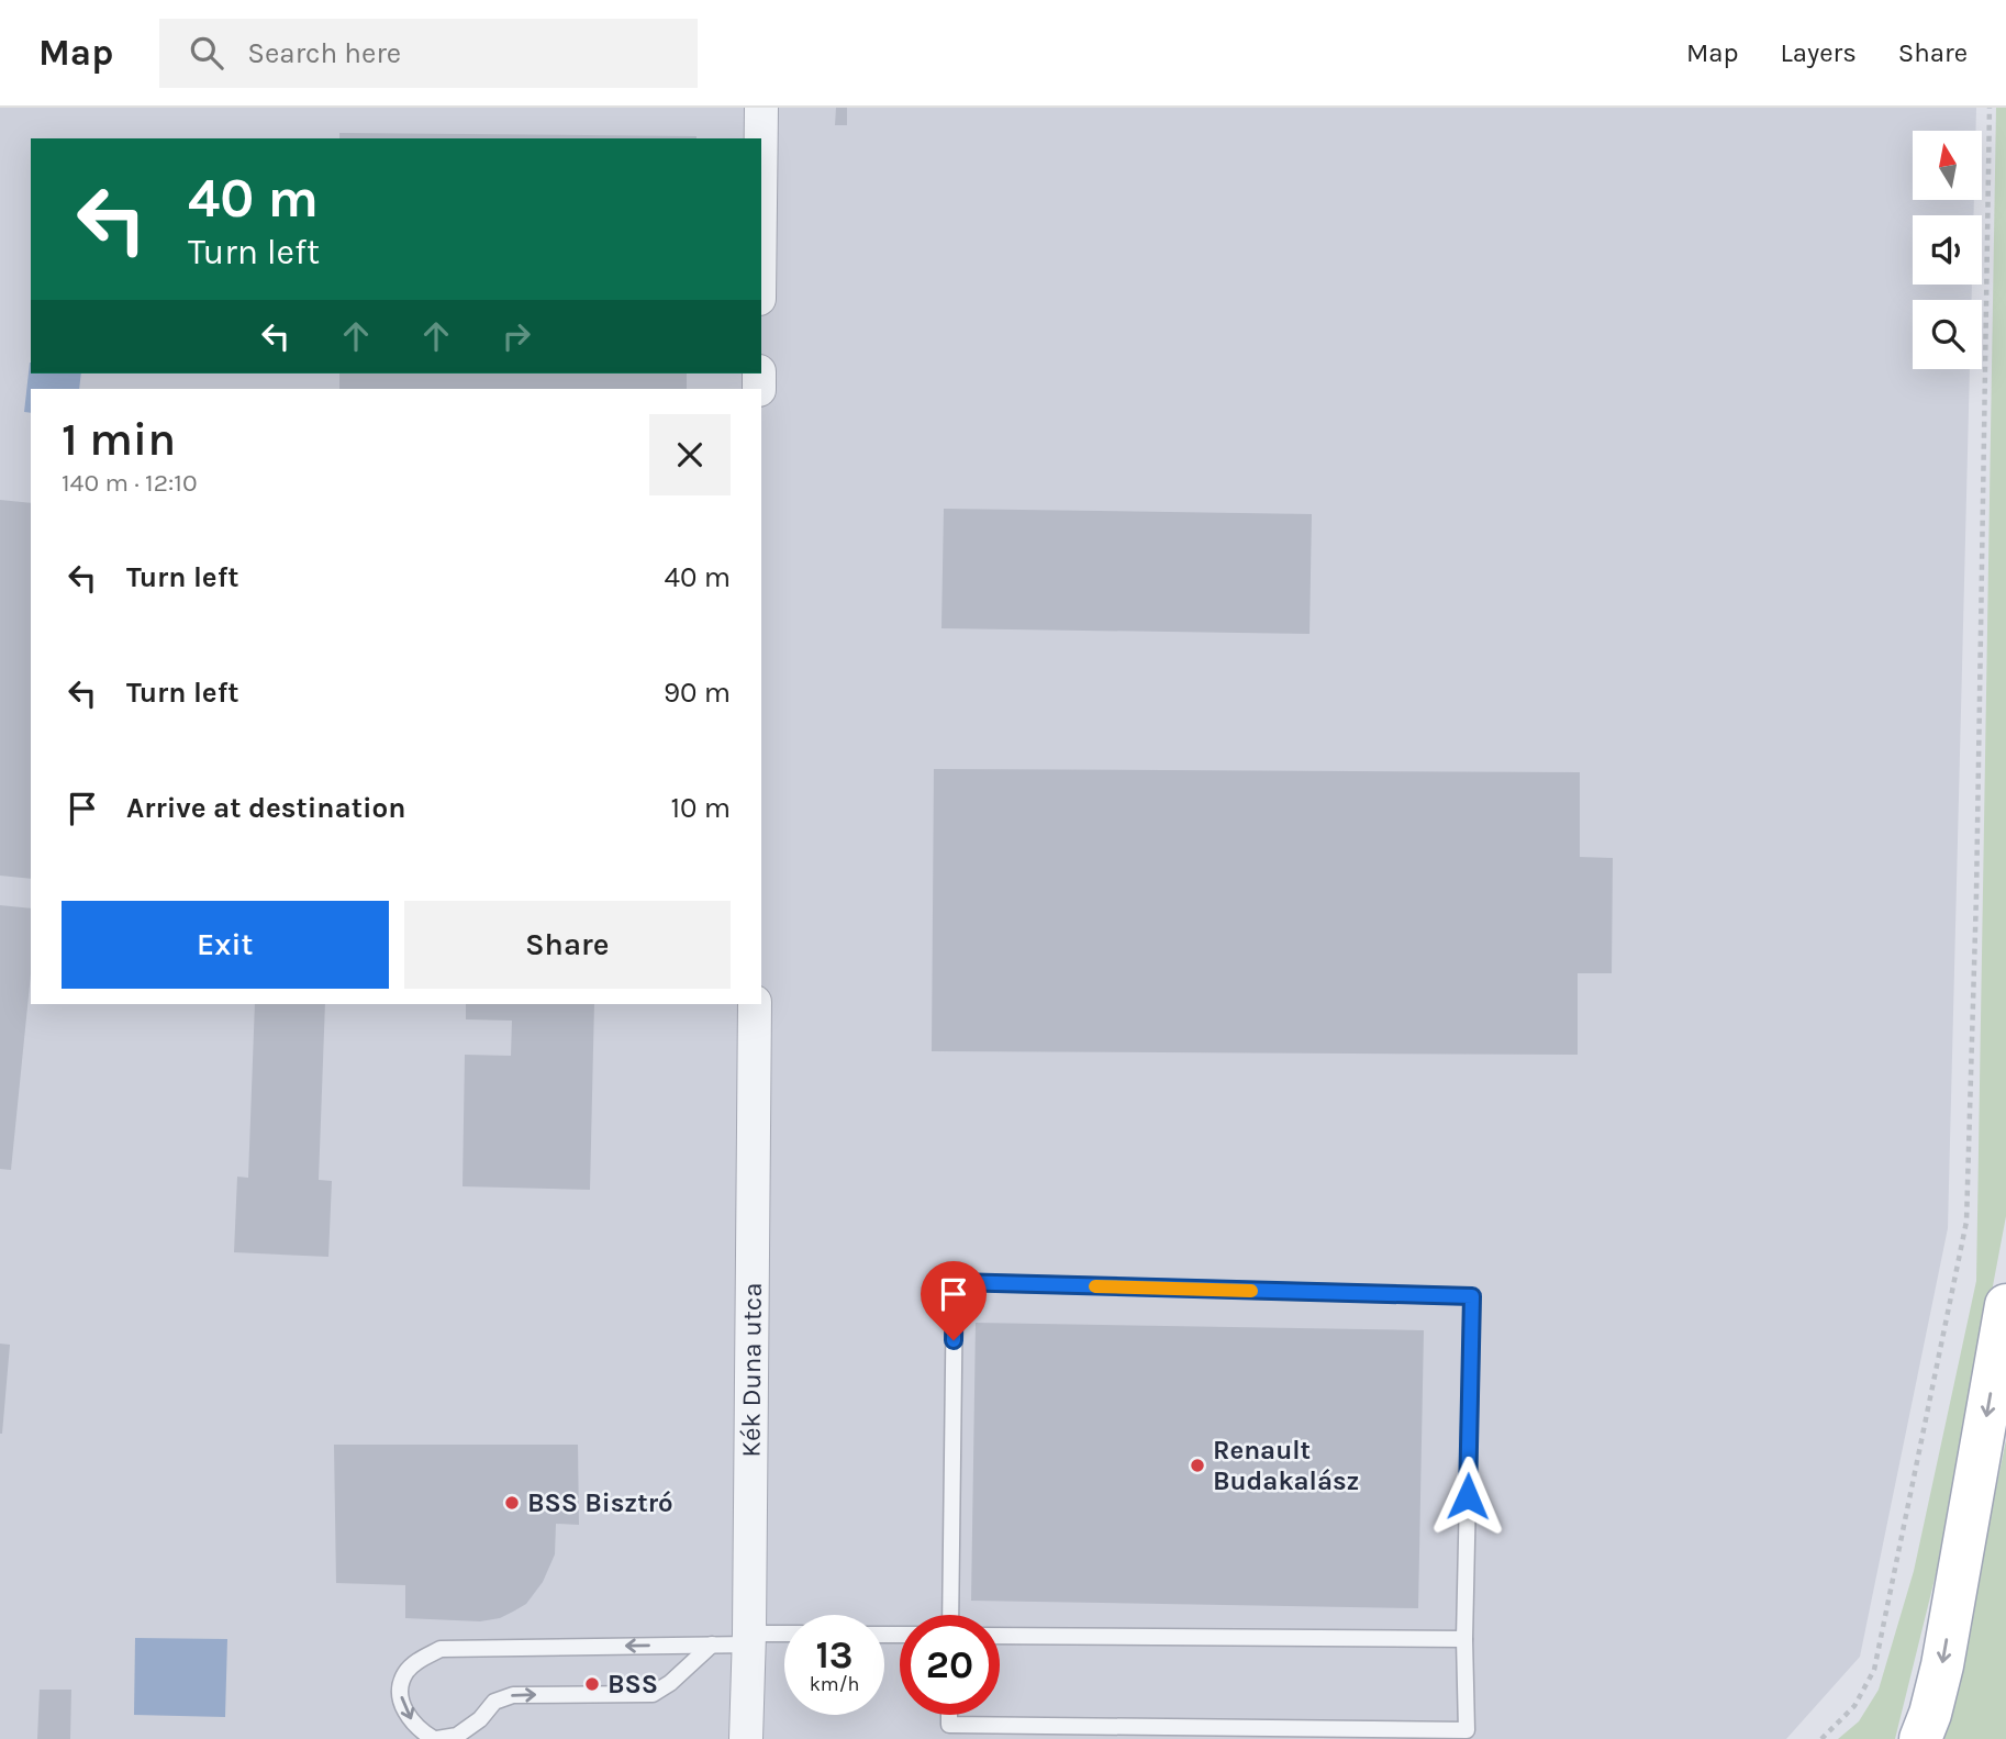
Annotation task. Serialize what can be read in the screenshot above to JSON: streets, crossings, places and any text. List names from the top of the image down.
{
  "streets": {
    "street": ["Kék Duna utca"]
  },
  "places": ["Renault Budakalász", "BSS Bisztró", "BSS"],
  "north": "top",
  "page": {
    "header": "Map",
    "search": "Search here",
    "nav": ["Map", "Layers", "Share"],
    "turn": ["40 m", "Turn left"],
    "heading": ["1 min", "140 m · 12:10"],
    "list": [
      {
        "name": "Turn left",
        "value": "40 m"
      },
      {
        "name": "Turn left",
        "value": "90 m"
      },
      {
        "name": "Arrive at destination",
        "value": "10 m"
      }
    ],
    "buttons": ["Exit", "Share"],
    "speed": "13 km/h",
    "limit": "20"
  }
}
